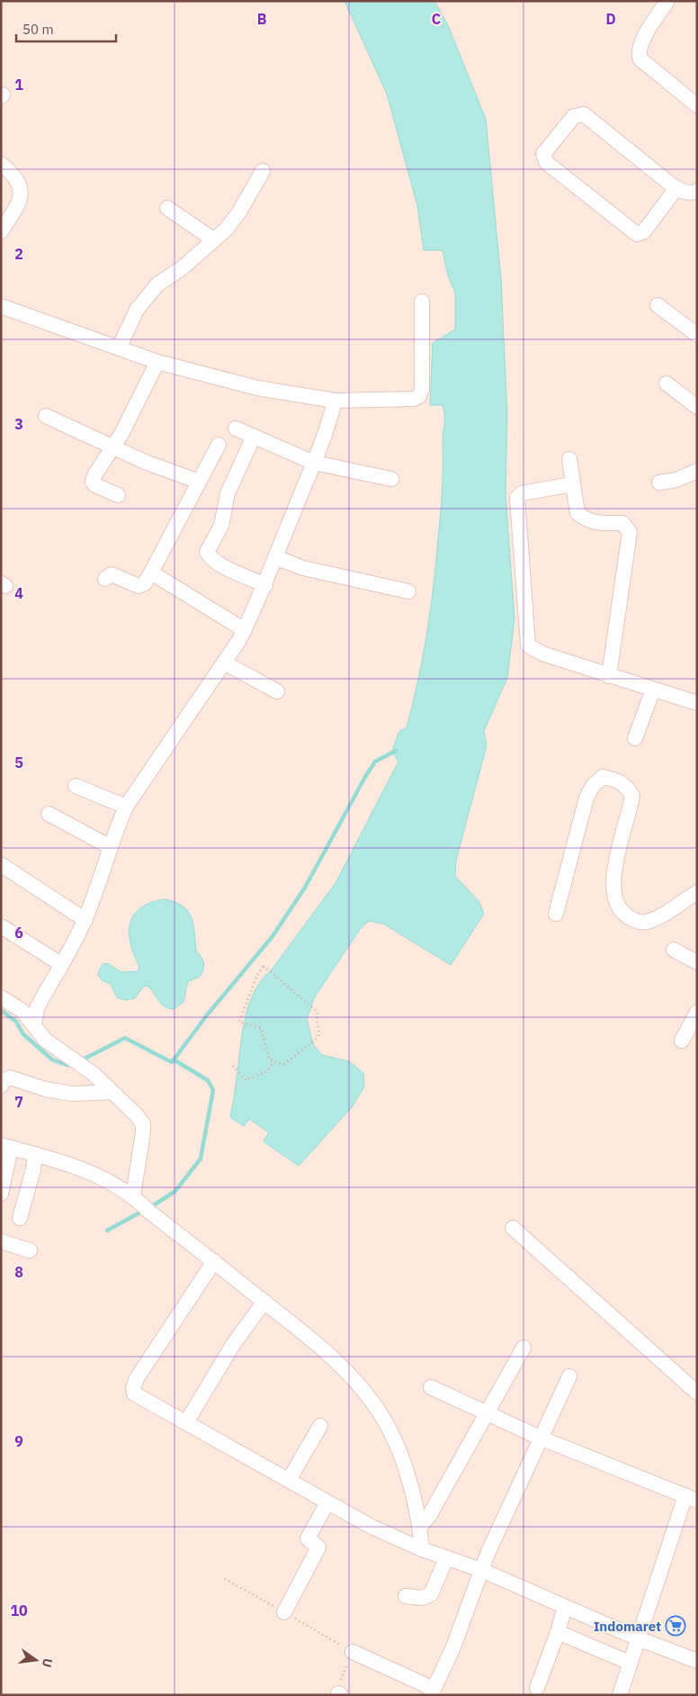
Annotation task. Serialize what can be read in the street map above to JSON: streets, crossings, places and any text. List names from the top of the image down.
{
  "places": {
    "supermarket": ["Indomaret"]
  },
  "scale_bar": "50 m",
  "north": "right",
  "grid": {
    "columns": ["B", "C", "D"],
    "rows": [
      "1",
      "2",
      "3",
      "4",
      "5",
      "6",
      "7",
      "8",
      "9",
      "10"
    ]
  }
}
